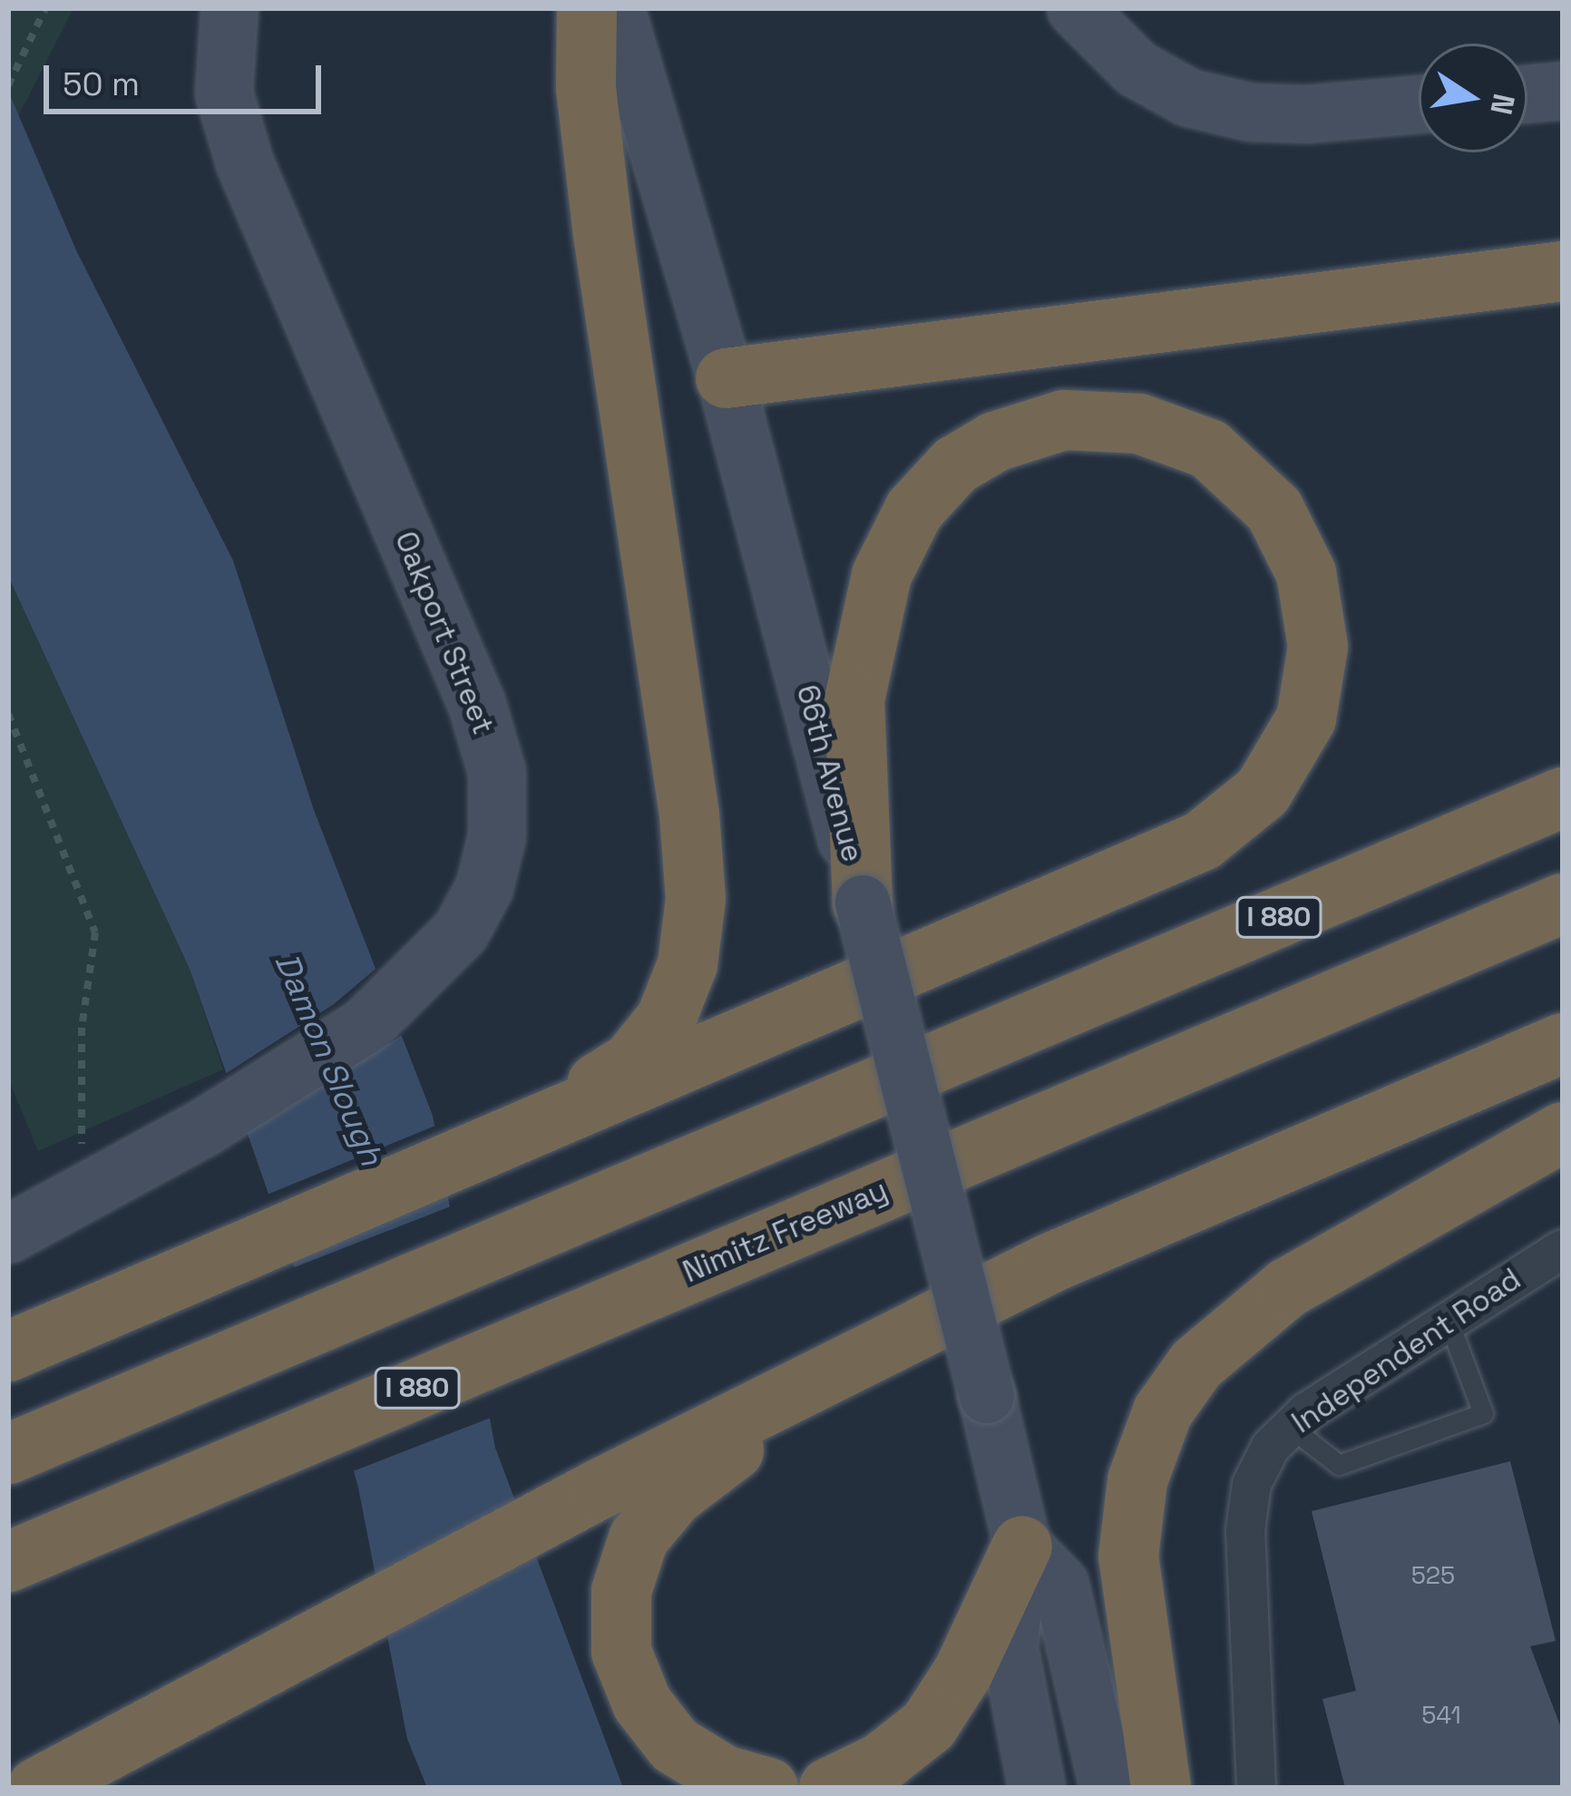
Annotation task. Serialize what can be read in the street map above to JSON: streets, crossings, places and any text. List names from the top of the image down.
{
  "streets": {
    "highway": ["I 880", "Nimitz Freeway"],
    "street": ["Oakport Street", "66th Avenue", "Independent Road"]
  },
  "water": ["Damon Slough"],
  "house_numbers": ["525", "541"],
  "scale_bar": "50 m",
  "north": "right"
}
